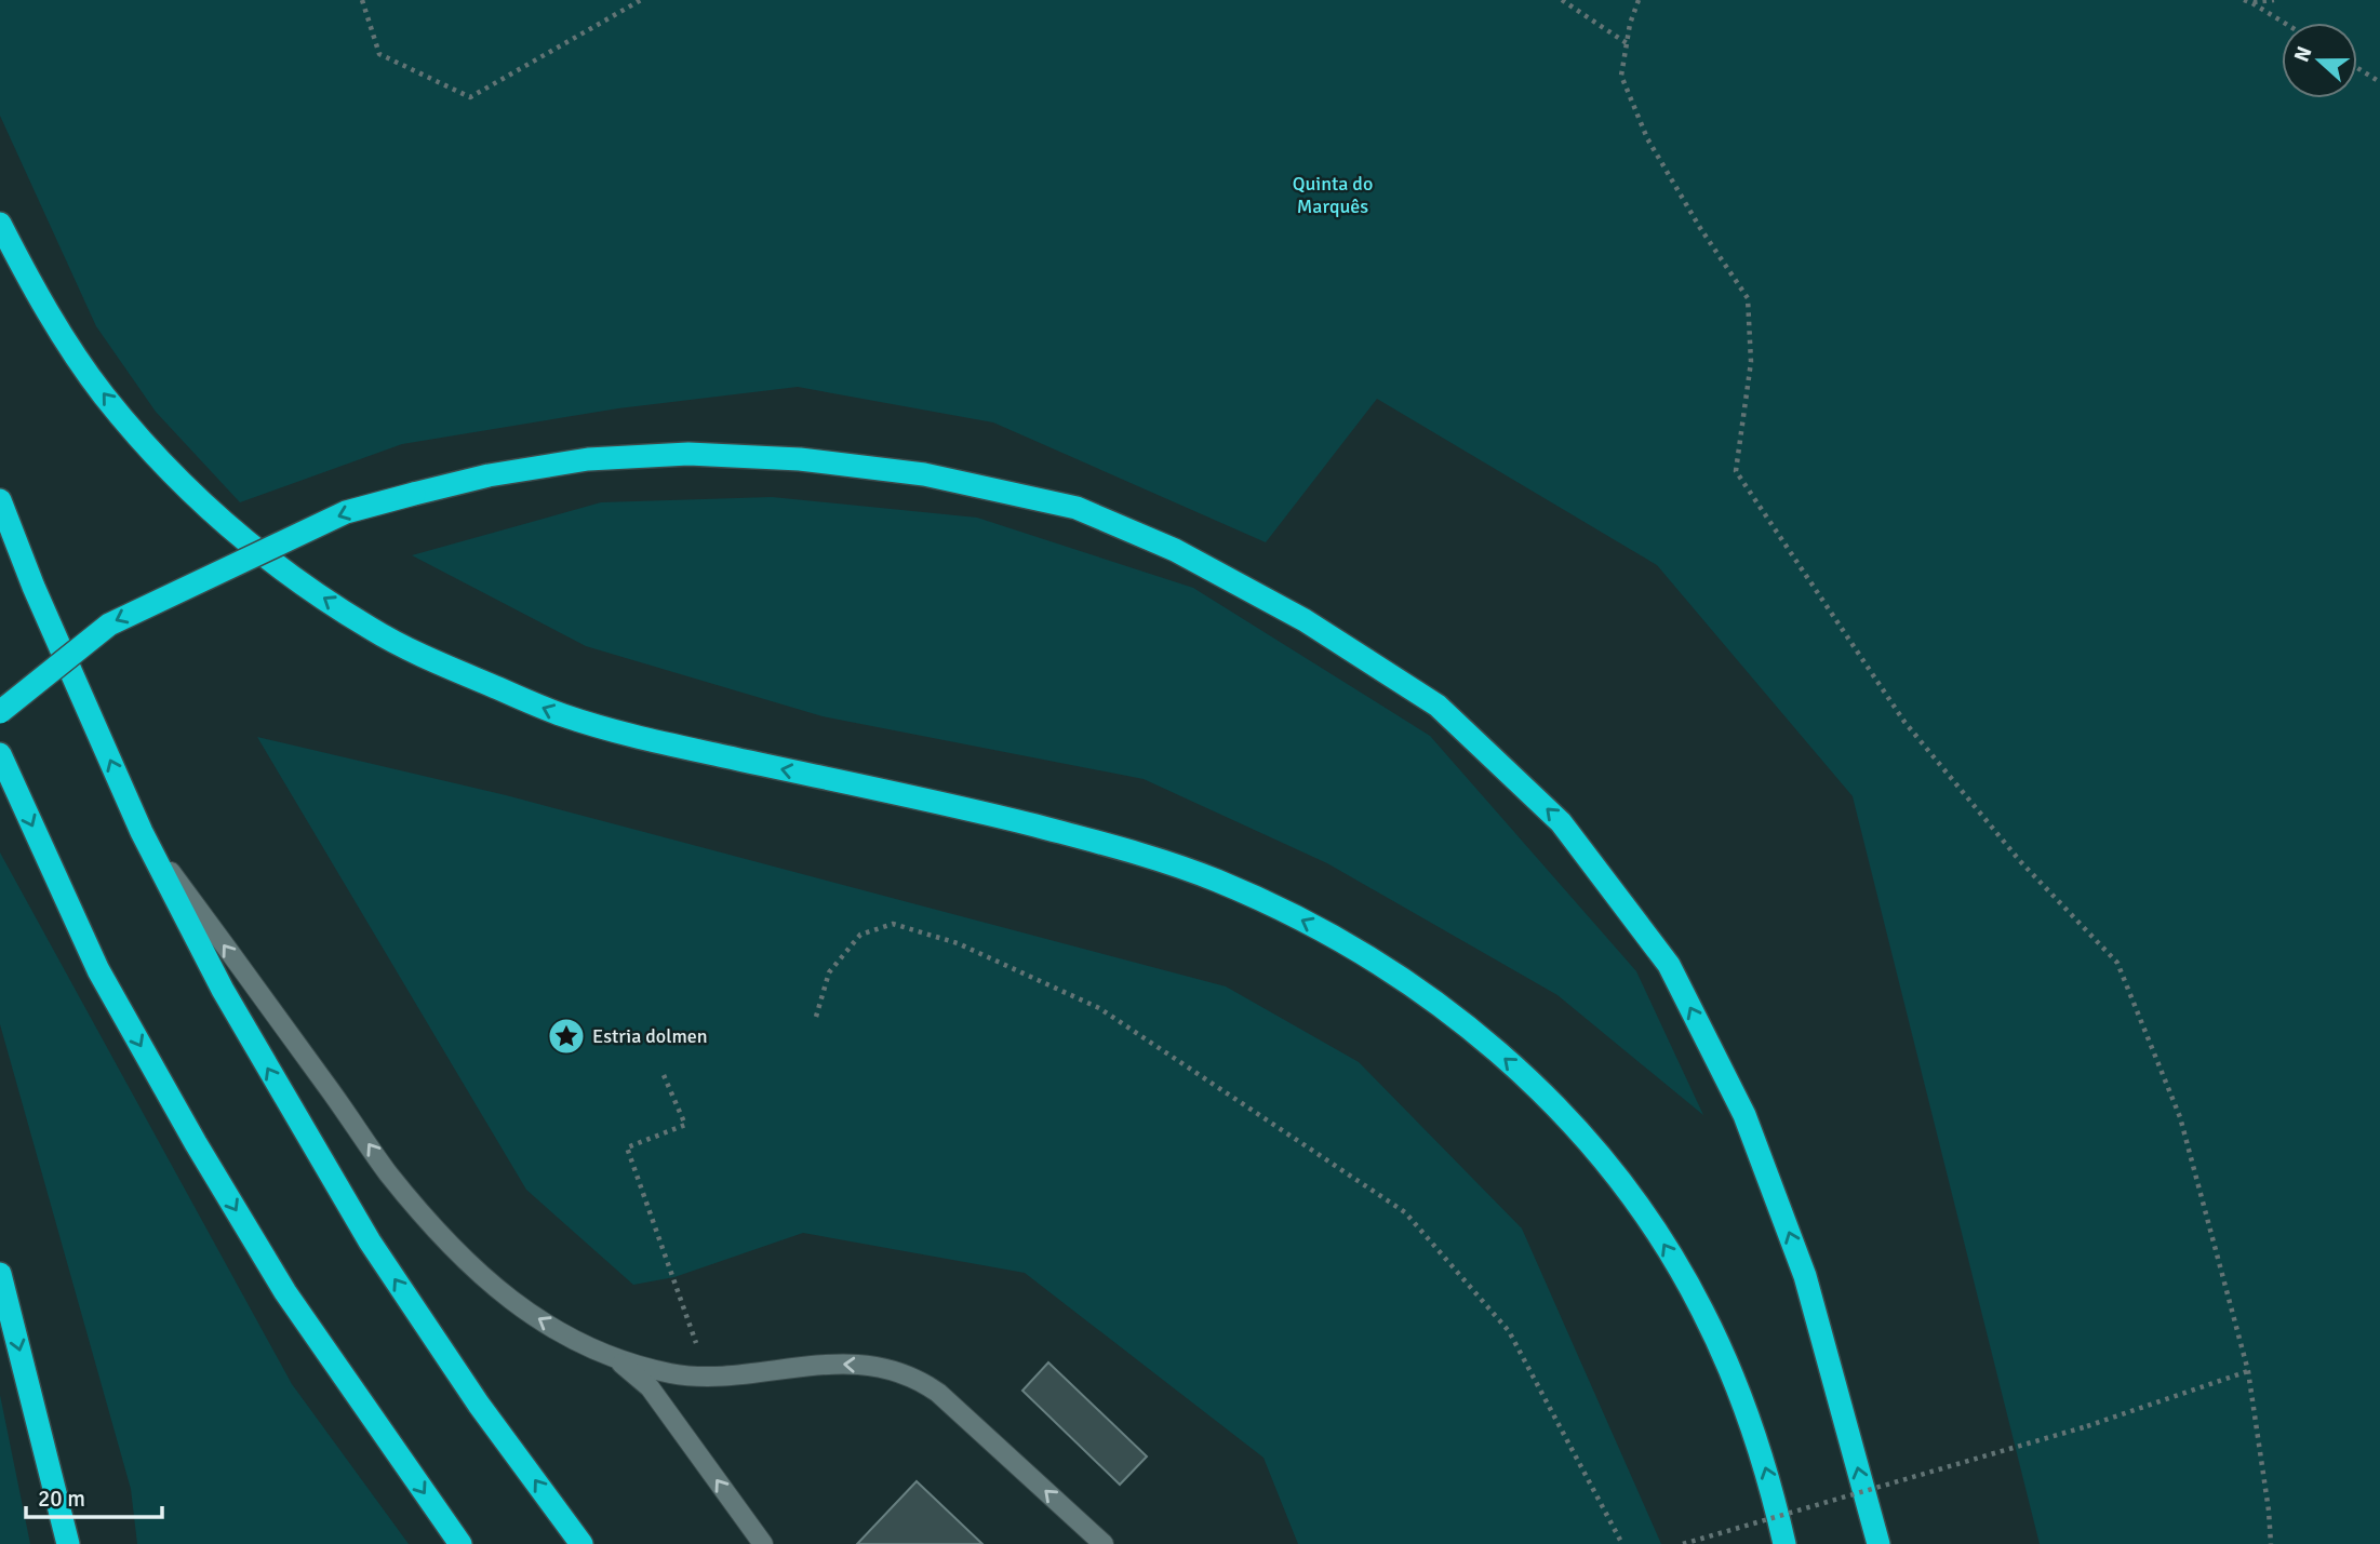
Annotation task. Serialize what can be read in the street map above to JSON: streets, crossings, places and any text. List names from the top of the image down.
{
  "parks": ["Quinta do Marquês"],
  "places": {
    "place": ["Estria dolmen"]
  },
  "scale_bar": "20 m",
  "north": "left"
}
